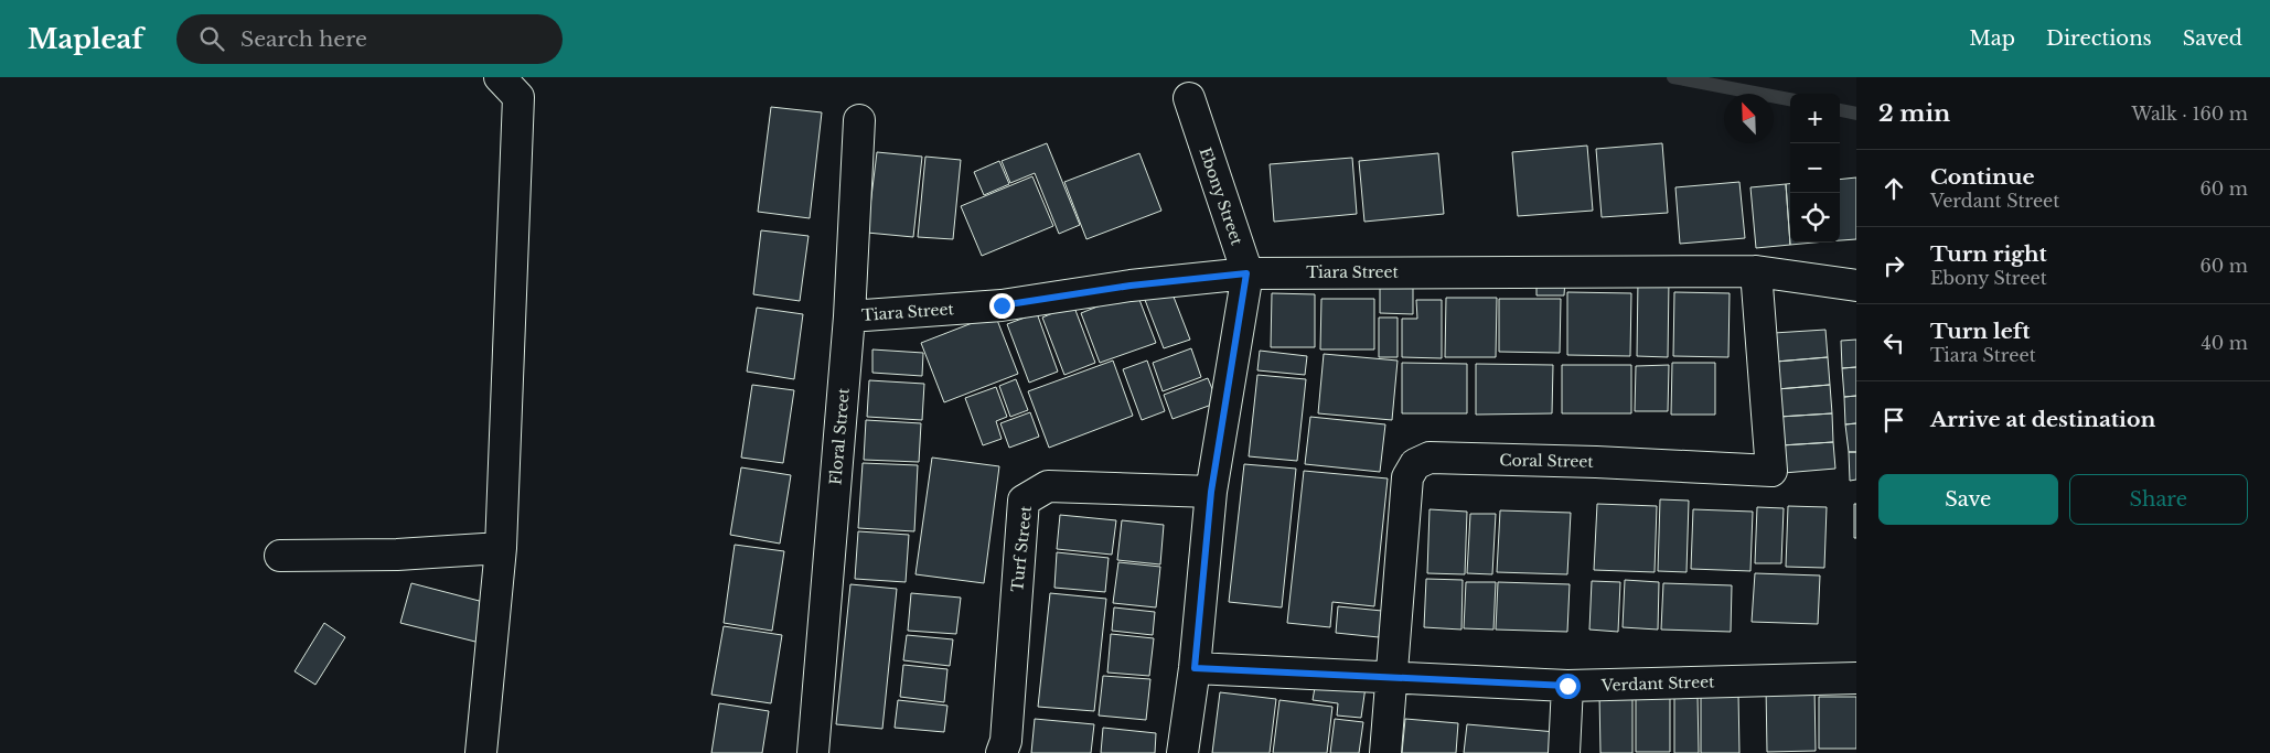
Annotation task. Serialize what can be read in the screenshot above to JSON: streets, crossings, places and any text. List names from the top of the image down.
{
  "streets": {
    "street": [
      "Ebony Street",
      "Tiara Street",
      "Floral Street",
      "Coral Street",
      "Turf Street",
      "Verdant Street"
    ]
  },
  "crossings": [
    ["Ebony Street", "Tiara Street"],
    ["Ebony Street", "Turf Street"],
    ["Ebony Street", "Verdant Street"],
    ["Tiara Street", "Floral Street"],
    ["Tiara Street", "Coral Street"],
    ["Coral Street", "Verdant Street"]
  ],
  "north": "top left",
  "page": {
    "header": "Mapleaf",
    "search": "Search here",
    "nav": ["Map", "Directions", "Saved"],
    "heading": ["2 min", "Walk · 160 m"],
    "map_buttons": ["+", "−"],
    "list": [
      ["Continue", "Verdant Street", "60 m"],
      ["Turn right", "Ebony Street", "60 m"],
      ["Turn left", "Tiara Street", "40 m"],
      "Arrive at destination"
    ],
    "buttons": ["Save", "Share"]
  }
}
